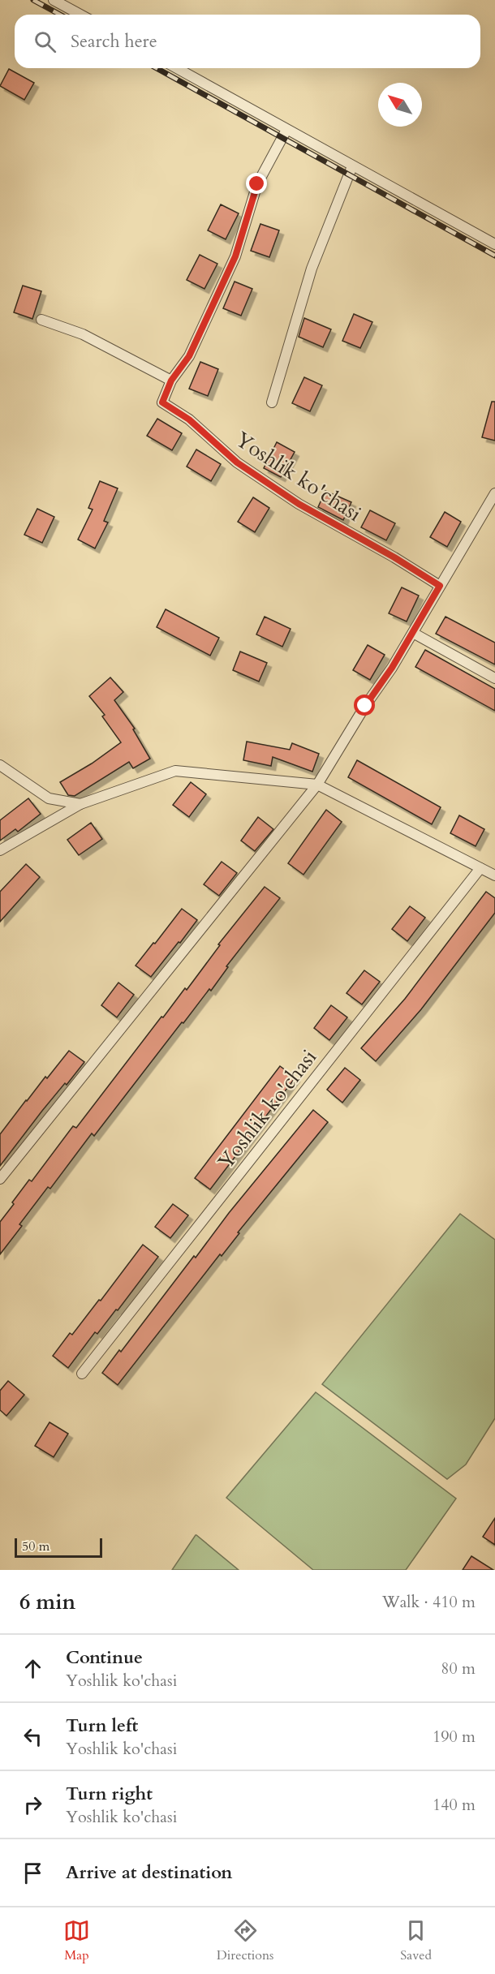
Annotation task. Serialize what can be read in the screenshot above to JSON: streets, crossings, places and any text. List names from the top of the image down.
{
  "streets": {
    "street": ["Yoshlik ko'chasi"]
  },
  "scale_bar": "50 m",
  "north": "top left",
  "page": {
    "search": "Search here",
    "scale": "50 m",
    "heading": ["6 min", "Walk · 410 m"],
    "list": [
      ["Continue", "Yoshlik ko'chasi", "80 m"],
      ["Turn left", "Yoshlik ko'chasi", "190 m"],
      ["Turn right", "Yoshlik ko'chasi", "140 m"],
      "Arrive at destination"
    ],
    "nav": ["Map", "Directions", "Saved"]
  }
}
